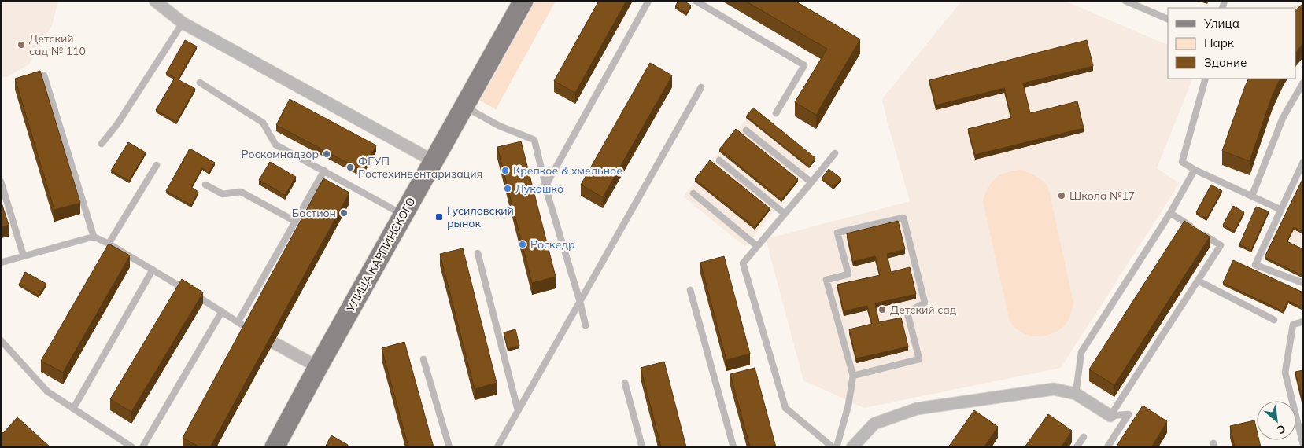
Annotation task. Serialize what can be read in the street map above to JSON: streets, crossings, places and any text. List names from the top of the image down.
{
  "streets": {
    "main road": ["УЛИЦА КАРПИНСКОГО"]
  },
  "places": {
    "other": [
      "Детский сад № 110",
      "Роскомнадзор",
      "ФГУП Ростехинвентаризация",
      "Крепкое & хмельное",
      "Лукошко",
      "Школа №17",
      "Бастион",
      "Роскедр",
      "Детский сад"
    ],
    "transit": ["Гусиловский рынок"]
  },
  "legend": ["Улица", "Парк", "Здание"],
  "north": "bottom right"
}
